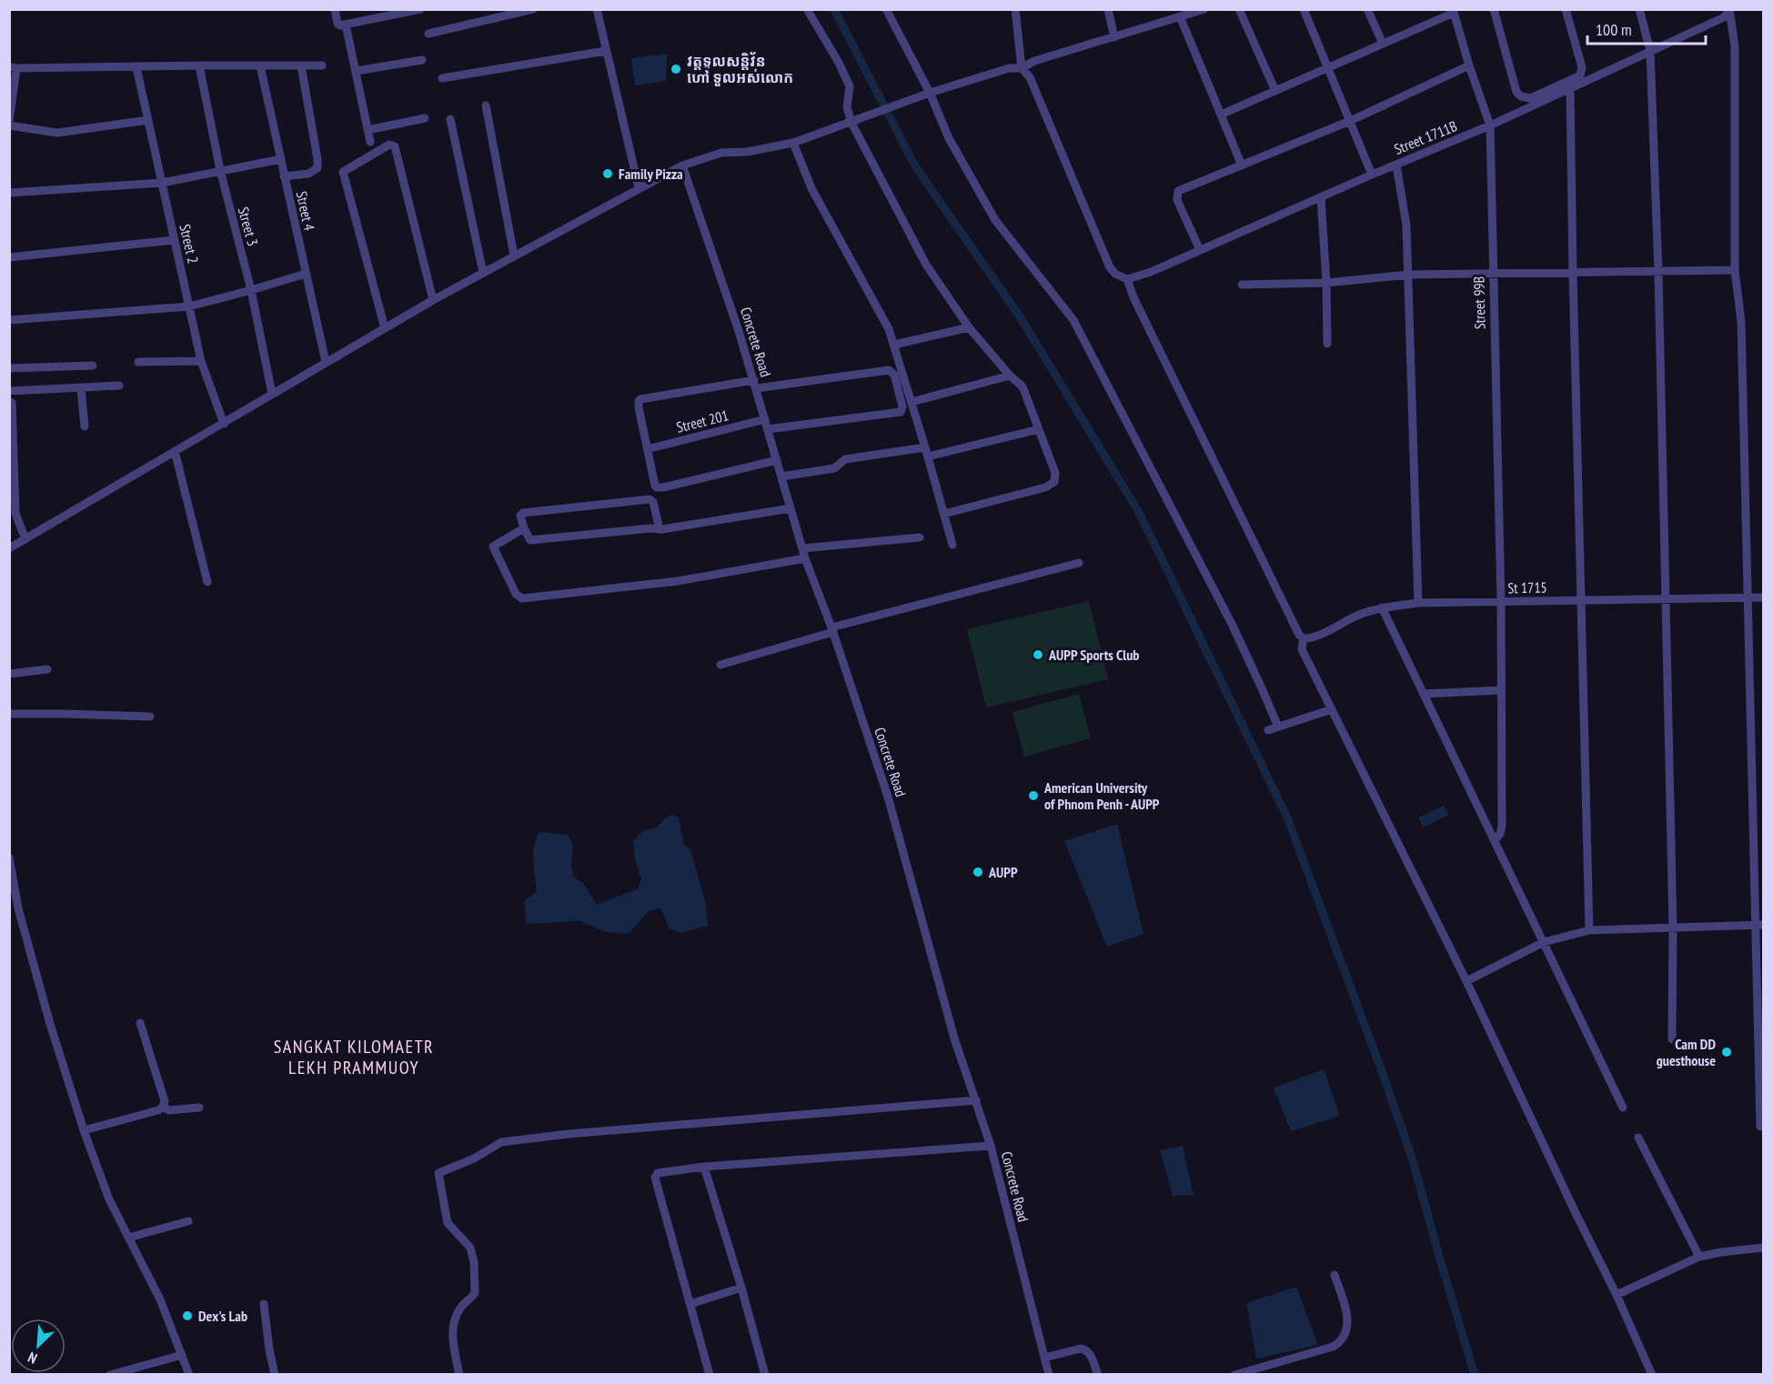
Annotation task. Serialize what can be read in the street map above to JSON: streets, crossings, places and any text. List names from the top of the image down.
{
  "streets": {
    "street": [
      "Street 1711B",
      "Street 4",
      "Street 3",
      "Street 2",
      "Street 99B",
      "Concrete Road",
      "Street 201",
      "St 1715"
    ]
  },
  "crossings": [
    ["Street 1711B", "Street 99B"],
    ["Street 99B", "St 1715"],
    ["Concrete Road", "Street 201"]
  ],
  "districts": ["SANGKAT KILOMAETR LEKH PRAMMUOY"],
  "places": [
    "វត្តទូលសន្តិវ័ន ហៅ ទួលអស់លោក",
    "Family Pizza",
    "AUPP Sports Club",
    "American University of Phnom Penh - AUPP",
    "AUPP",
    "Cam DD guesthouse",
    "Dex's Lab"
  ],
  "scale_bar": "100 m",
  "north": "bottom left"
}
